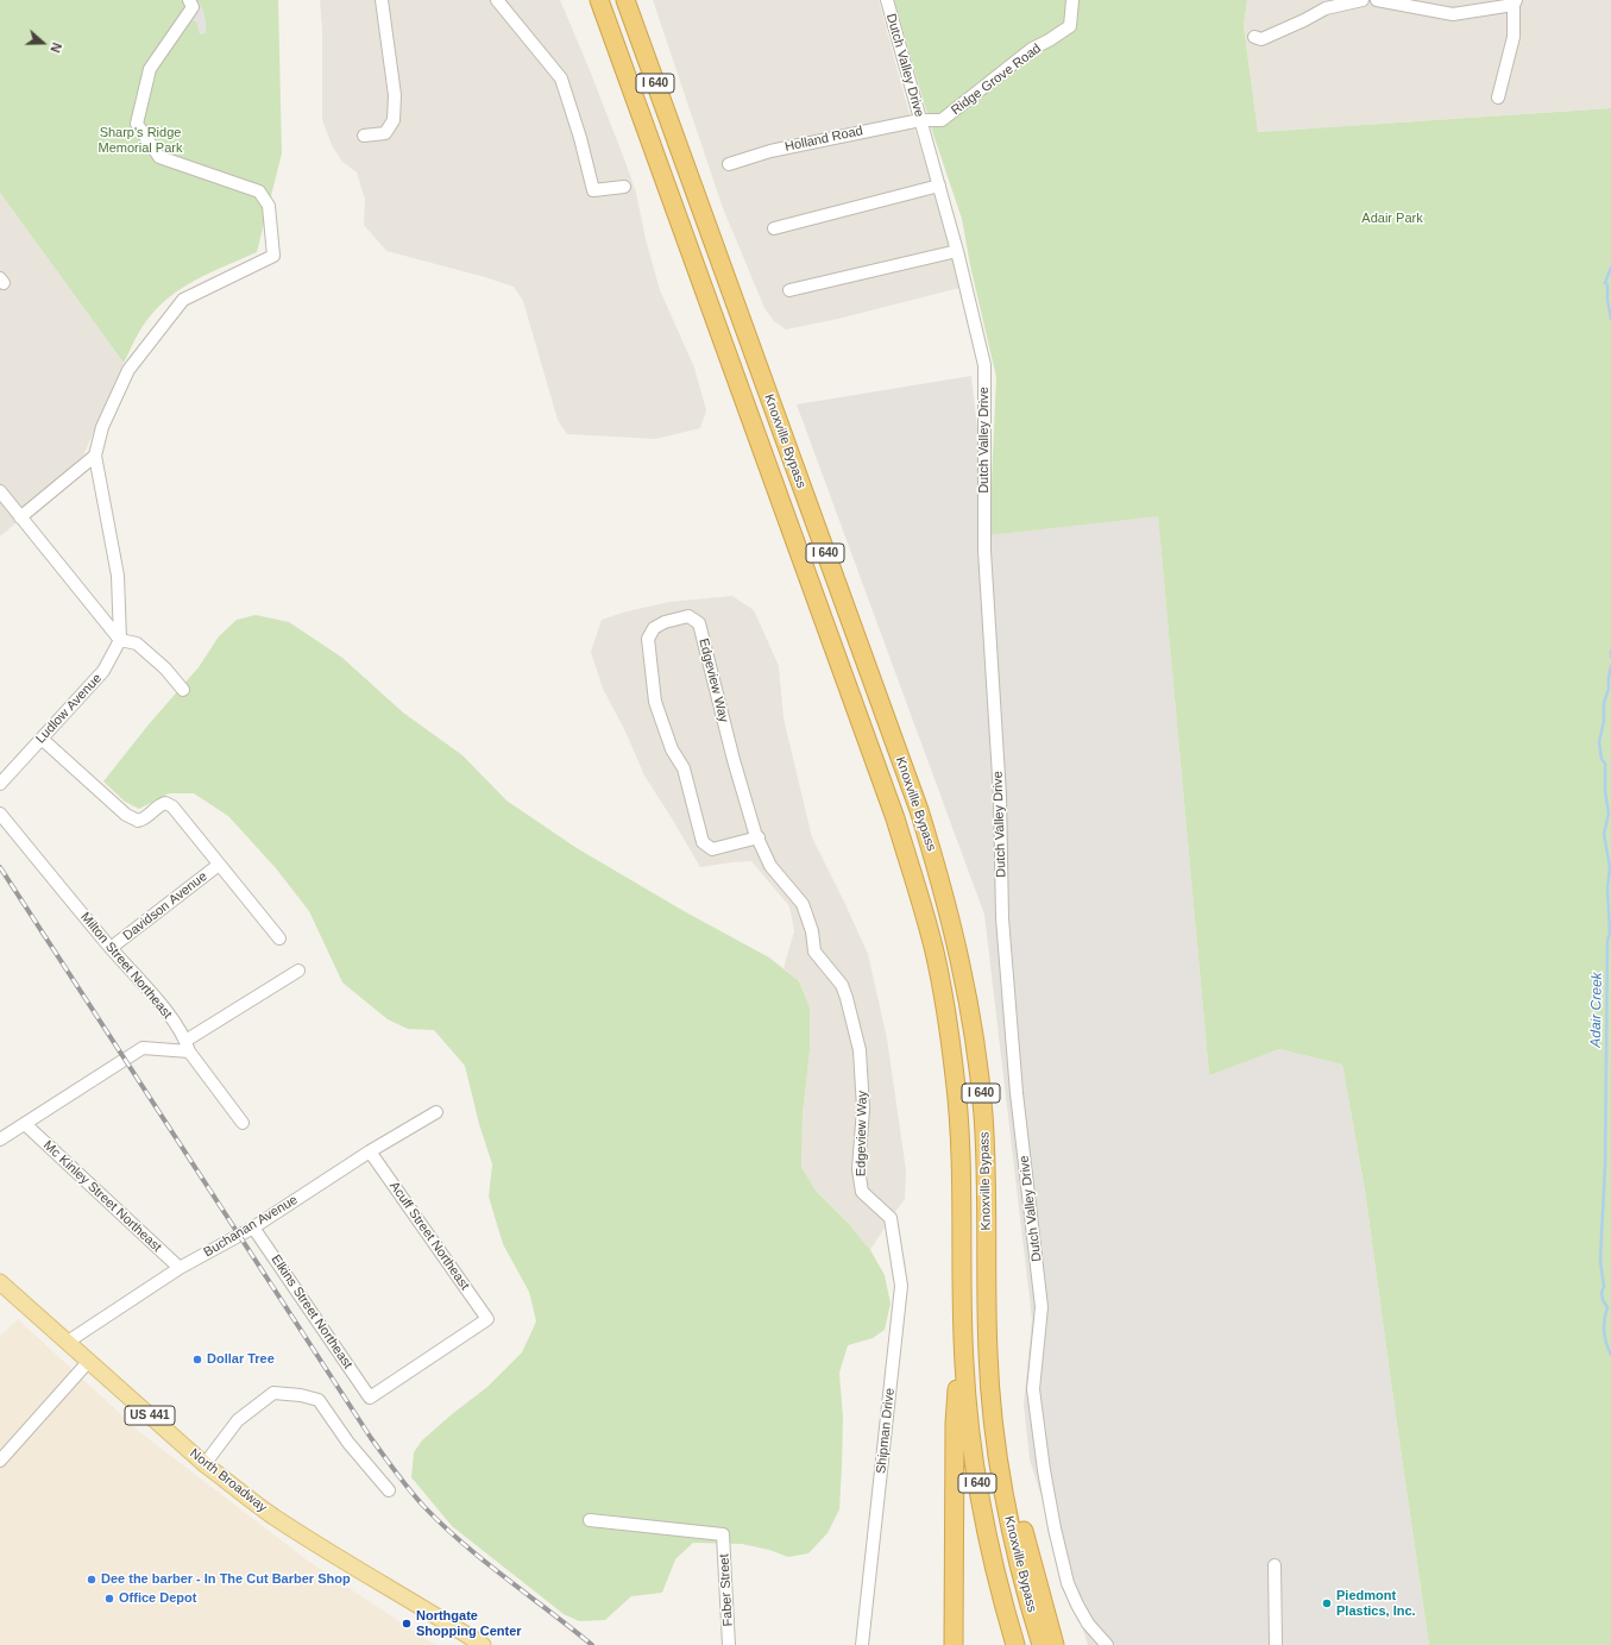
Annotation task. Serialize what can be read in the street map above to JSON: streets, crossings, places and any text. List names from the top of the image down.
{
  "streets": {
    "highway": ["I 640", "Knoxville Bypass"],
    "main road": ["US 441", "North Broadway"],
    "street": [
      "Dutch Valley Drive",
      "Ridge Grove Road",
      "Holland Road",
      "Edgeview Way",
      "Ludlow Avenue",
      "Davidson Avenue",
      "Milton Street Northeast",
      "Mc Kinley Street Northeast",
      "Buchanan Avenue",
      "Acuff Street Northeast",
      "Elkins Street Northeast",
      "Shipman Drive",
      "Faber Street"
    ]
  },
  "crossings": [
    ["Dutch Valley Drive", "Ridge Grove Road"],
    ["Dutch Valley Drive", "Holland Road"],
    ["Ridge Grove Road", "Holland Road"],
    ["Edgeview Way", "Shipman Drive"],
    ["Davidson Avenue", "Milton Street Northeast"],
    ["Mc Kinley Street Northeast", "Buchanan Avenue"],
    ["Buchanan Avenue", "Acuff Street Northeast"],
    ["Buchanan Avenue", "Elkins Street Northeast"],
    ["Buchanan Avenue", "North Broadway"],
    ["Acuff Street Northeast", "Elkins Street Northeast"]
  ],
  "water": ["Adair Creek"],
  "parks": ["Sharp's Ridge Memorial Park", "Adair Park"],
  "places": [
    "Dollar Tree",
    "Dee the barber - In The Cut Barber Shop",
    "Office Depot",
    "Piedmont Plastics, Inc.",
    "Northgate Shopping Center"
  ],
  "north": "right"
}
